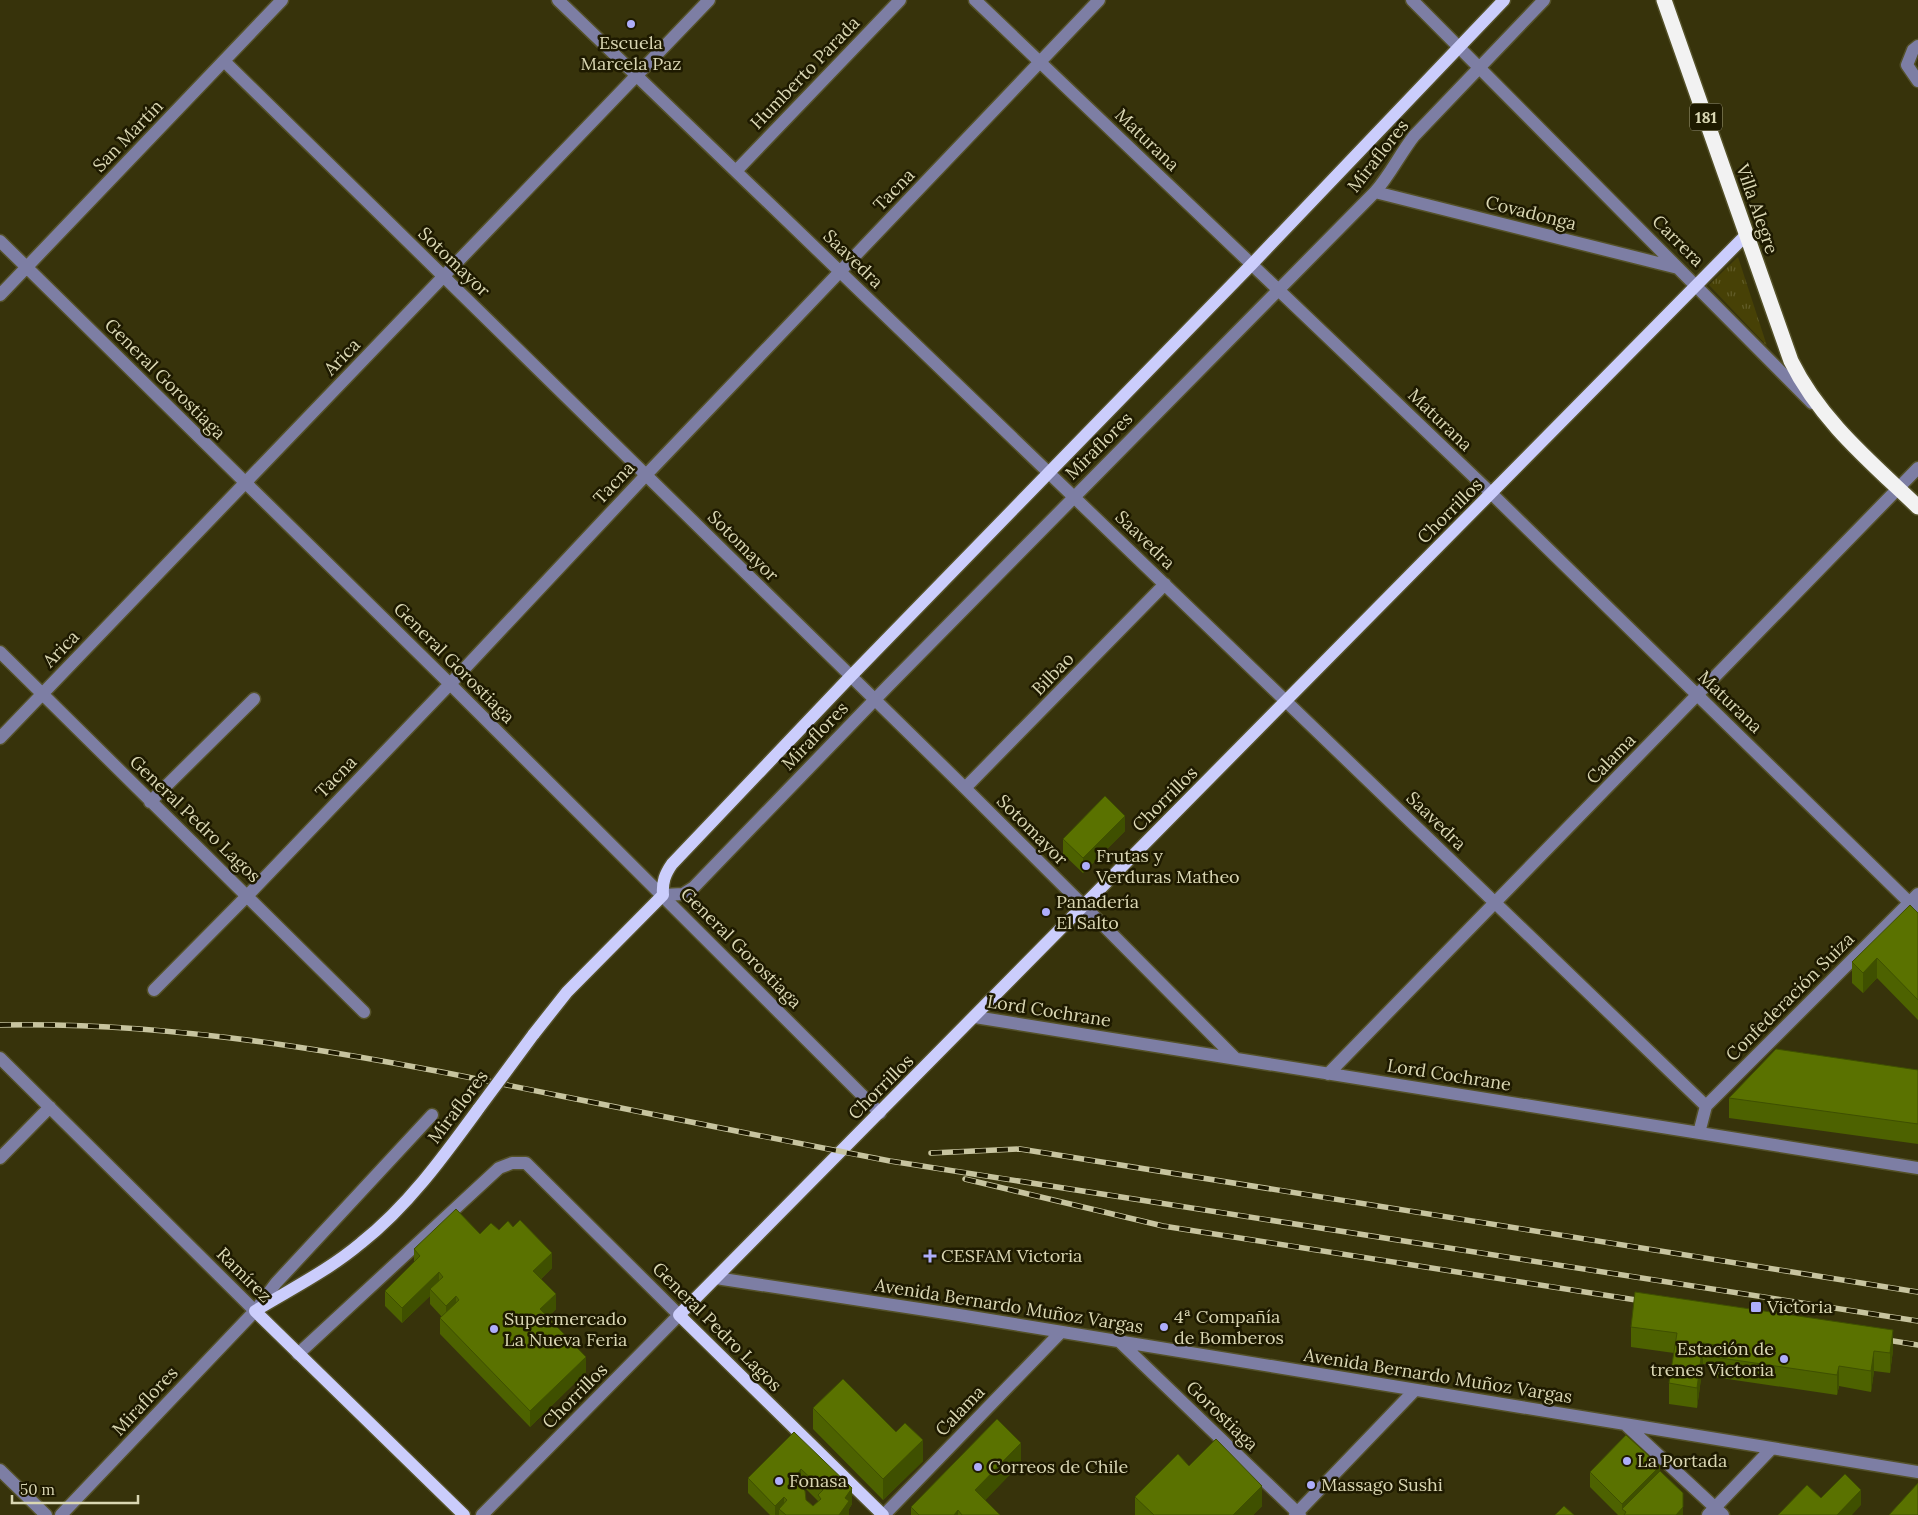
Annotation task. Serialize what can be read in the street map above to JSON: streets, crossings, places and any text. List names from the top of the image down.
{
  "streets": {
    "highway": ["181", "Villa Alegre", "Carrera"],
    "main road": [
      "Miraflores",
      "Chorrillos",
      "General Pedro Lagos",
      "Ramírez"
    ],
    "street": [
      "Humberto Parada",
      "San Martín",
      "Maturana",
      "Tacna",
      "Covadonga",
      "Saavedra",
      "Sotomayor",
      "Arica",
      "General Gorostiaga",
      "Bilbao",
      "Calama",
      "Confederación Suiza",
      "Lord Cochrane",
      "Avenida Bernardo Muñoz Vargas",
      "Gorostiaga"
    ]
  },
  "crossings": [
    ["Humberto Parada", "Saavedra"],
    ["San Martín", "Sotomayor"],
    ["San Martín", "General Gorostiaga"],
    ["Maturana", "Miraflores"],
    ["Maturana", "Tacna"],
    ["Maturana", "Chorrillos"],
    ["Maturana", "Calama"],
    ["Maturana", "Confederación Suiza"],
    ["Miraflores", "Covadonga"],
    ["Miraflores", "Carrera"],
    ["Miraflores", "Saavedra"],
    ["Miraflores", "Sotomayor"],
    ["Miraflores", "General Gorostiaga"],
    ["Miraflores", "Ramírez"],
    ["Tacna", "Saavedra"],
    ["Tacna", "Sotomayor"],
    ["Tacna", "General Gorostiaga"],
    ["Tacna", "General Pedro Lagos"],
    ["Villa Alegre", "Carrera"],
    ["Villa Alegre", "Chorrillos"],
    ["Covadonga", "Carrera"],
    ["Carrera", "Chorrillos"],
    ["Carrera", "Calama"],
    ["Saavedra", "Arica"],
    ["Saavedra", "Chorrillos"],
    ["Saavedra", "Bilbao"],
    ["Saavedra", "Calama"],
    ["Saavedra", "Confederación Suiza"],
    ["Sotomayor", "Arica"],
    ["Sotomayor", "Chorrillos"],
    ["Sotomayor", "Bilbao"],
    ["Sotomayor", "Lord Cochrane"],
    ["Arica", "General Gorostiaga"],
    ["Arica", "General Pedro Lagos"],
    ["General Gorostiaga", "Chorrillos"],
    ["Chorrillos", "General Pedro Lagos"],
    ["Chorrillos", "Lord Cochrane"],
    ["Chorrillos", "Avenida Bernardo Muñoz Vargas"],
    ["Calama", "General Pedro Lagos"],
    ["Calama", "Lord Cochrane"],
    ["Calama", "Avenida Bernardo Muñoz Vargas"],
    ["General Pedro Lagos", "Ramírez"],
    ["Avenida Bernardo Muñoz Vargas", "Gorostiaga"]
  ],
  "places": {
    "other": [
      "Escuela Marcela Paz",
      "Frutas y Verduras Matheo",
      "Panadería El Salto",
      "4ª Compañía de Bomberos",
      "Supermercado La Nueva Feria",
      "Estación de trenes Victoria",
      "La Portada",
      "Correos de Chile",
      "Fonasa",
      "Massago Sushi"
    ],
    "health": ["CESFAM Victoria"],
    "transit": ["Victoria"]
  },
  "scale_bar": "50 m"
}
